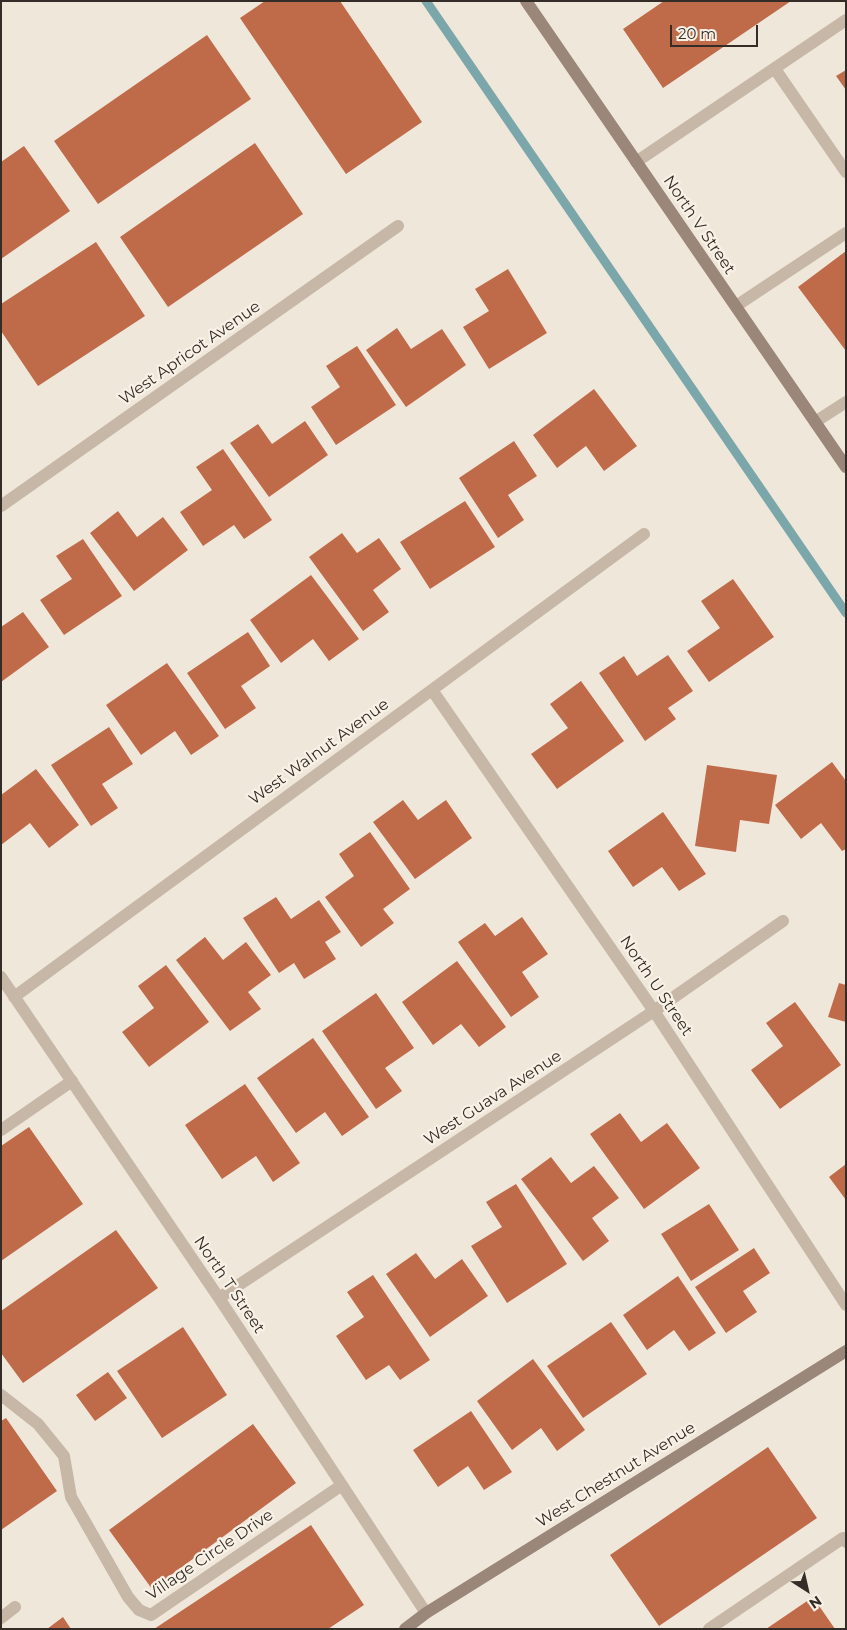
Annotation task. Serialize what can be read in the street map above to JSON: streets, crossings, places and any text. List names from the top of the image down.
{
  "streets": {
    "street": [
      "North V Street",
      "West Apricot Avenue",
      "West Walnut Avenue",
      "North U Street",
      "West Guava Avenue",
      "North T Street",
      "West Chestnut Avenue",
      "Village Circle Drive"
    ]
  },
  "crossings": [
    ["West Walnut Avenue", "North U Street"],
    ["West Walnut Avenue", "North T Street"],
    ["North U Street", "West Guava Avenue"],
    ["West Guava Avenue", "North T Street"],
    ["North T Street", "West Chestnut Avenue"],
    ["North T Street", "Village Circle Drive"]
  ],
  "scale_bar": "20 m",
  "north": "bottom right"
}
